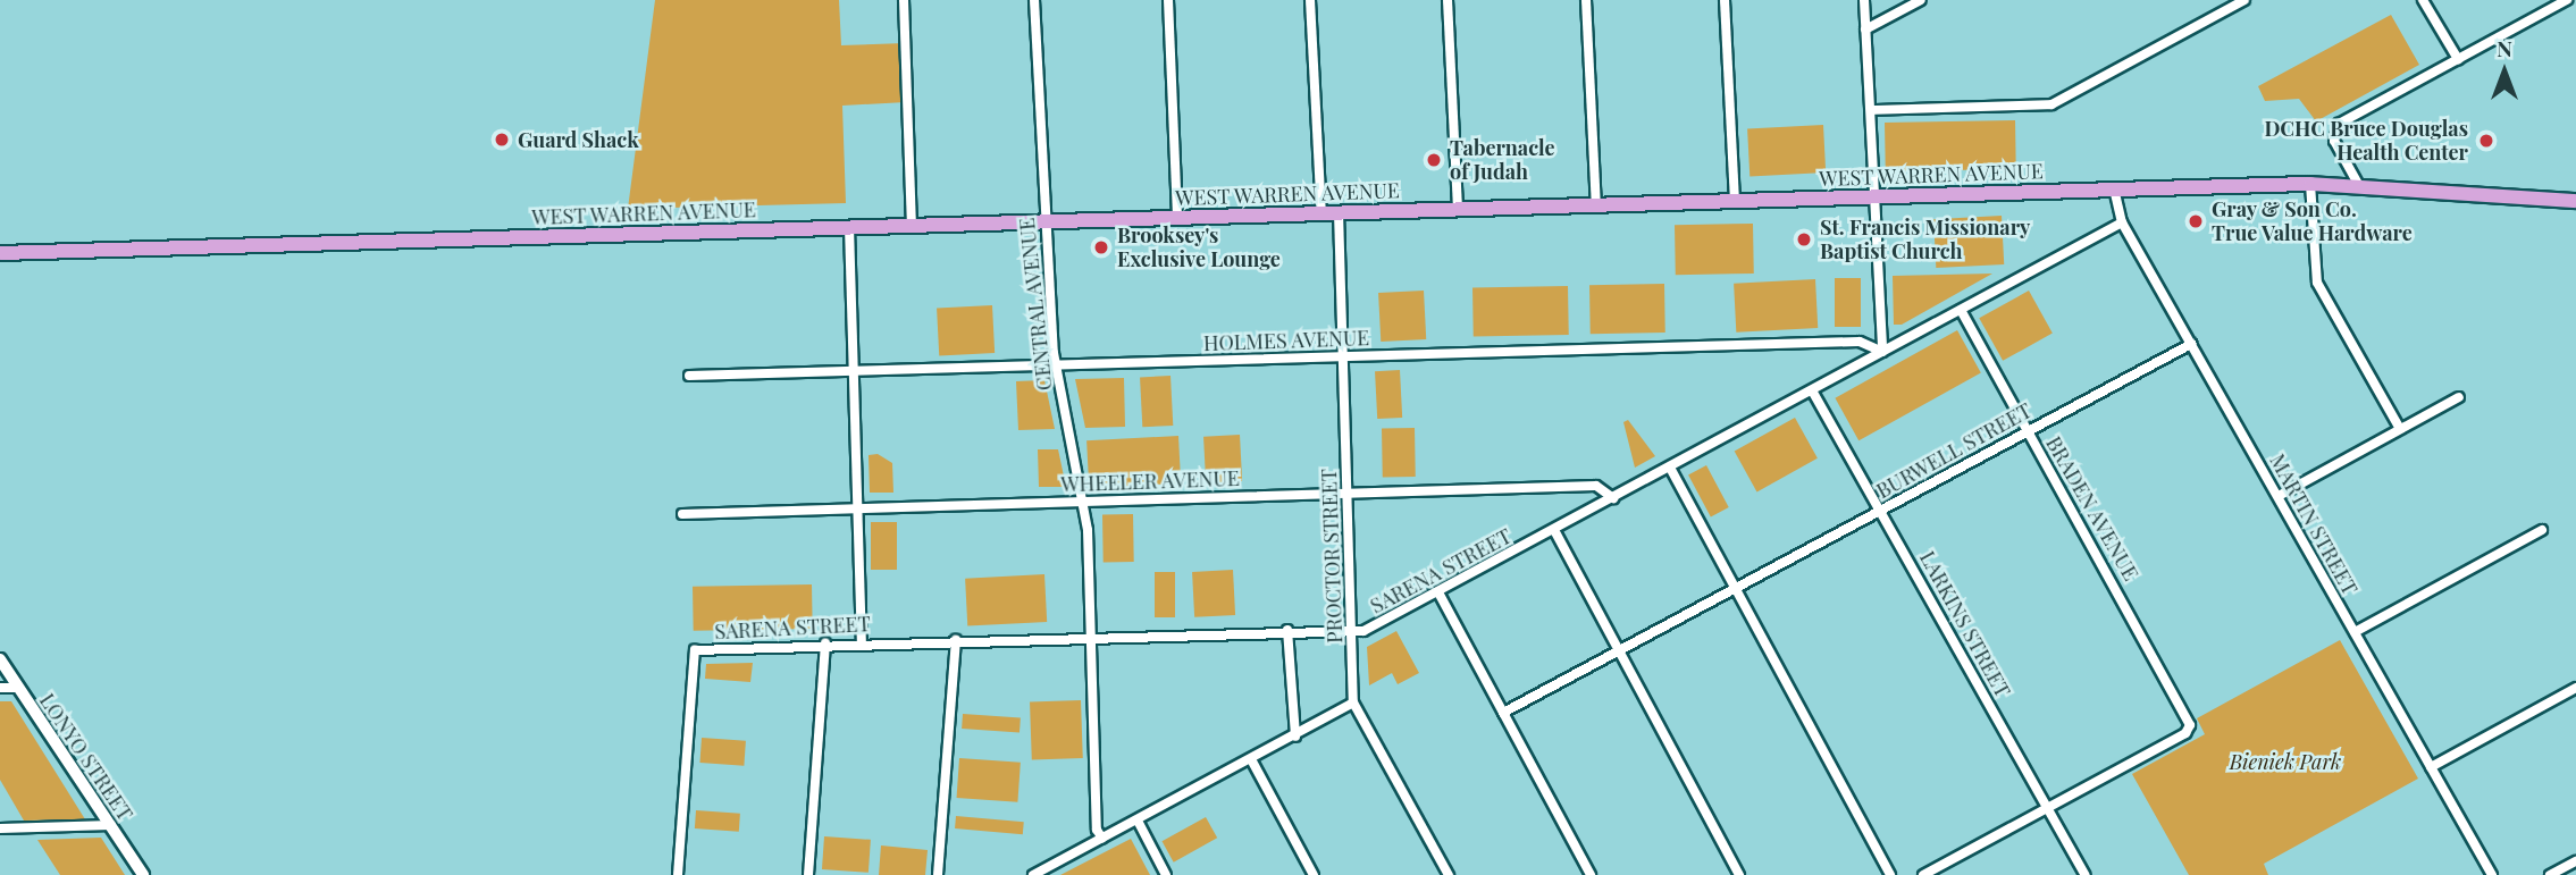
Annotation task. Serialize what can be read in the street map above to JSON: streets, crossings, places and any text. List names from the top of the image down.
{
  "streets": {
    "main road": ["WEST WARREN AVENUE"],
    "street": [
      "CENTRAL AVENUE",
      "HOLMES AVENUE",
      "BURWELL STREET",
      "WHEELER AVENUE",
      "BRADEN AVENUE",
      "MARTIN STREET",
      "PROCTOR STREET",
      "SARENA STREET",
      "LARKINS STREET",
      "LONYO STREET"
    ]
  },
  "crossings": [
    ["WEST WARREN AVENUE", "CENTRAL AVENUE"],
    ["WEST WARREN AVENUE", "MARTIN STREET"],
    ["WEST WARREN AVENUE", "PROCTOR STREET"],
    ["CENTRAL AVENUE", "HOLMES AVENUE"],
    ["CENTRAL AVENUE", "WHEELER AVENUE"],
    ["CENTRAL AVENUE", "SARENA STREET"],
    ["HOLMES AVENUE", "PROCTOR STREET"],
    ["HOLMES AVENUE", "SARENA STREET"],
    ["BURWELL STREET", "BRADEN AVENUE"],
    ["BURWELL STREET", "MARTIN STREET"],
    ["BURWELL STREET", "LARKINS STREET"],
    ["WHEELER AVENUE", "PROCTOR STREET"],
    ["WHEELER AVENUE", "SARENA STREET"],
    ["BRADEN AVENUE", "SARENA STREET"],
    ["BRADEN AVENUE", "LARKINS STREET"],
    ["MARTIN STREET", "SARENA STREET"],
    ["PROCTOR STREET", "SARENA STREET"],
    ["SARENA STREET", "LARKINS STREET"]
  ],
  "parks": ["Bieniek Park"],
  "places": [
    "Guard Shack",
    "DCHC Bruce Douglas Health Center",
    "Tabernacle of Judah",
    "Gray & Son Co. True Value Hardware",
    "St. Francis Missionary Baptist Church",
    "Brooksey's Exclusive Lounge"
  ],
  "north": "top"
}
